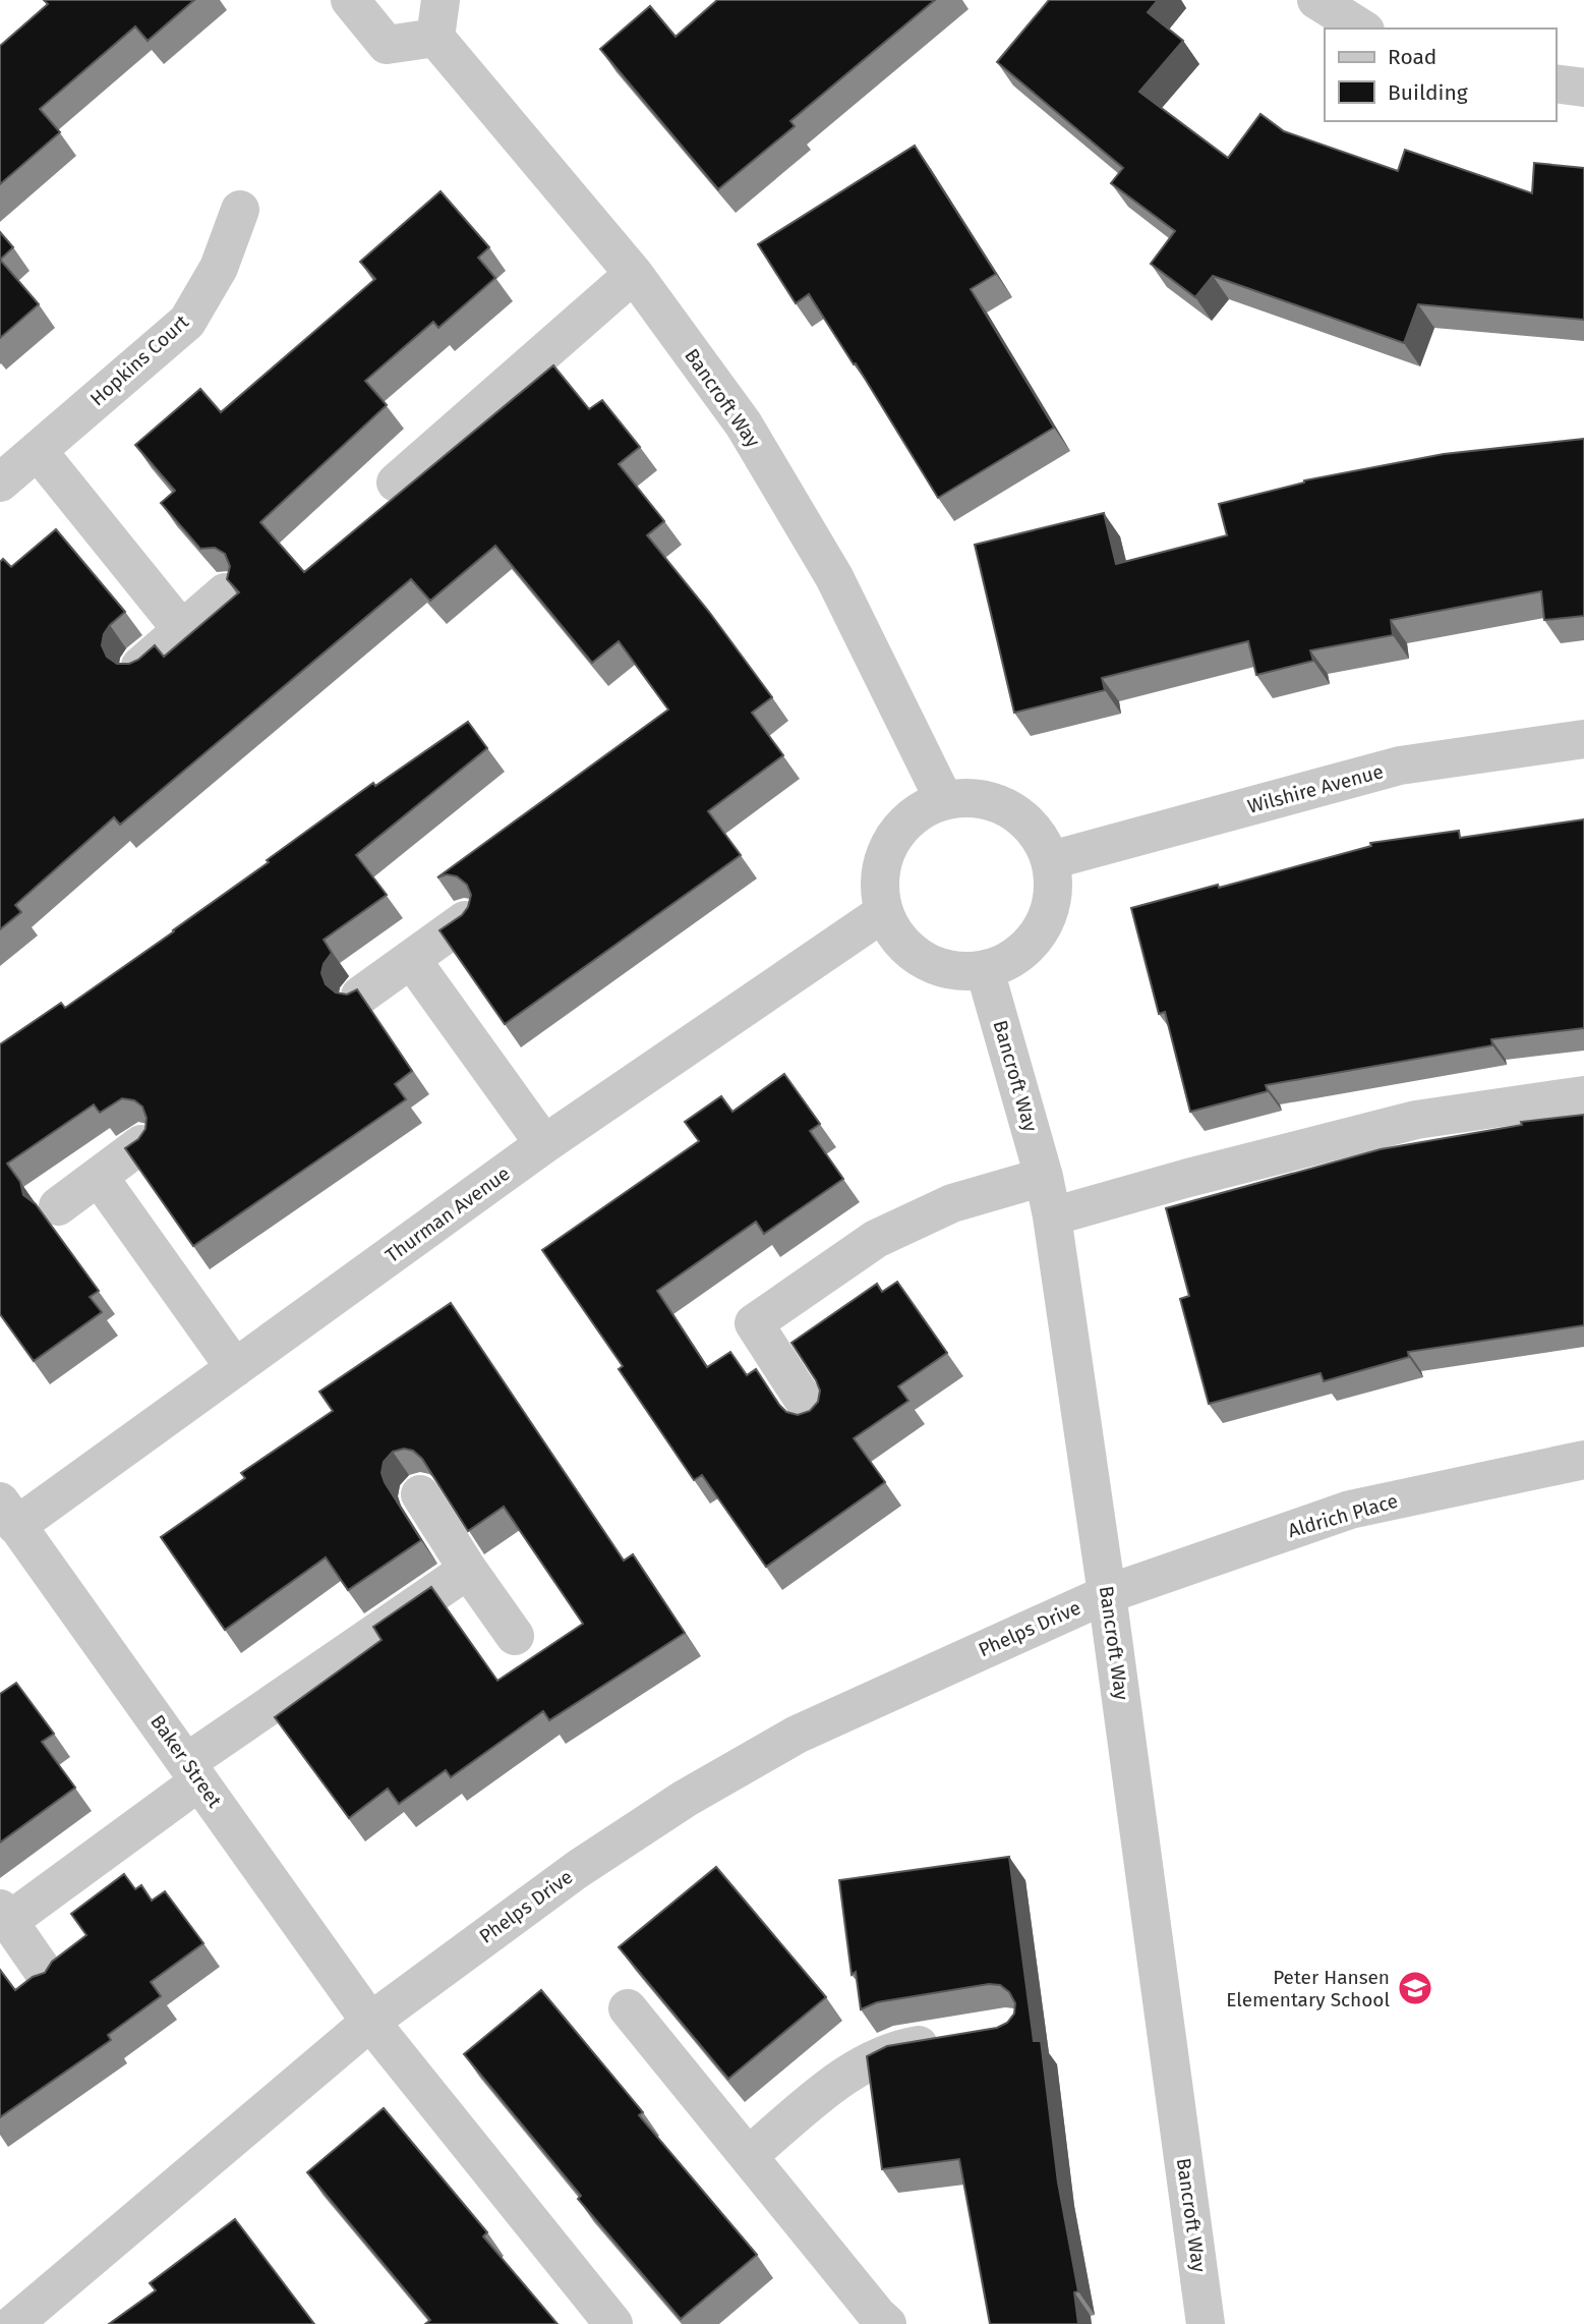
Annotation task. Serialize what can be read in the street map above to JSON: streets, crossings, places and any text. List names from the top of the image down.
{
  "streets": {
    "street": [
      "Hopkins Court",
      "Bancroft Way",
      "Wilshire Avenue",
      "Thurman Avenue",
      "Aldrich Place",
      "Phelps Drive",
      "Baker Street"
    ]
  },
  "crossings": [
    ["Bancroft Way", "Wilshire Avenue"],
    ["Bancroft Way", "Thurman Avenue"],
    ["Bancroft Way", "Aldrich Place"],
    ["Bancroft Way", "Phelps Drive"],
    ["Wilshire Avenue", "Thurman Avenue"],
    ["Thurman Avenue", "Baker Street"],
    ["Aldrich Place", "Phelps Drive"],
    ["Phelps Drive", "Baker Street"]
  ],
  "places": {
    "school or university": ["Peter Hansen Elementary School"]
  },
  "legend": ["Road", "Building"]
}
